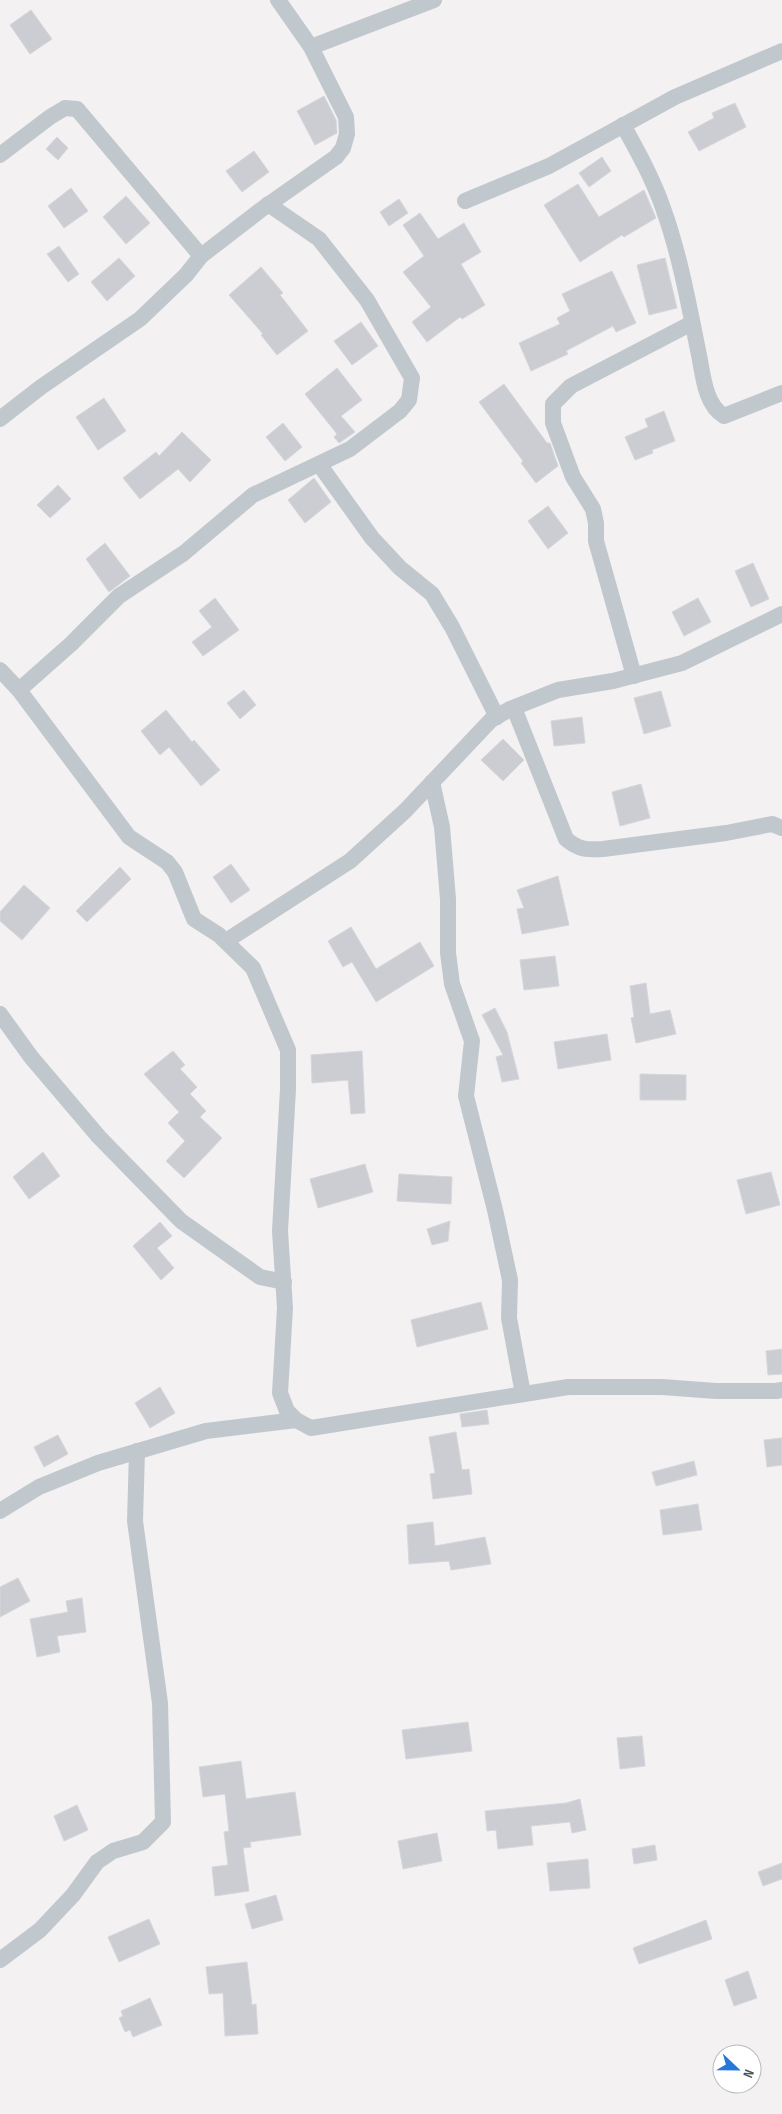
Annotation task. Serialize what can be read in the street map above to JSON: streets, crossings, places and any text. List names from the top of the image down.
{
  "north": "right"
}
